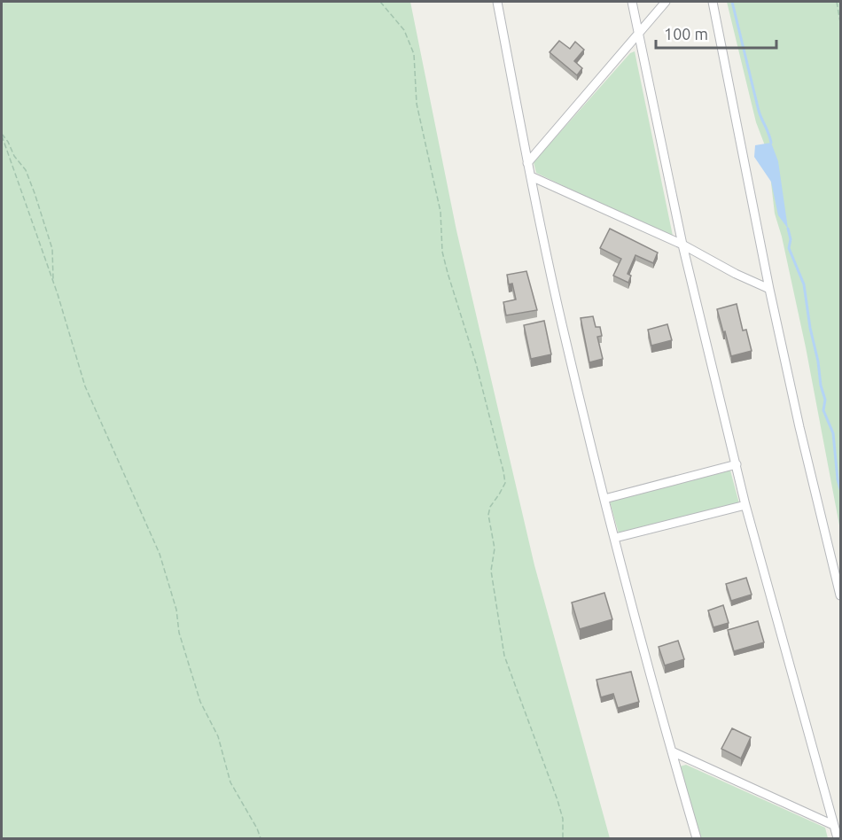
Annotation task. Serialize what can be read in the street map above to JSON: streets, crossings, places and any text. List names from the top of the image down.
{
  "scale_bar": "100 m"
}
